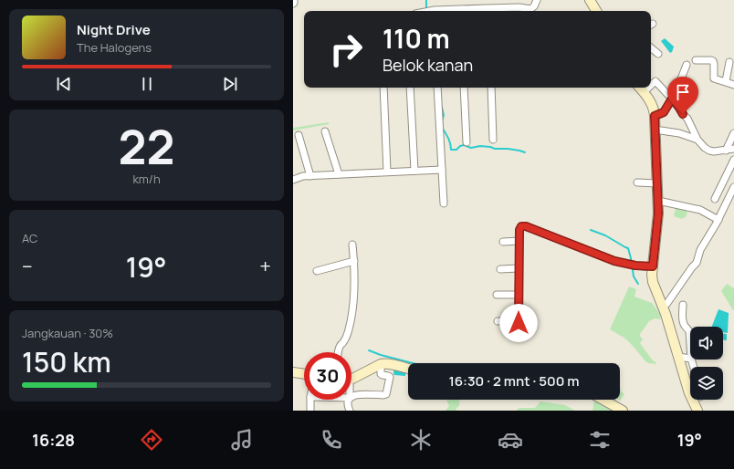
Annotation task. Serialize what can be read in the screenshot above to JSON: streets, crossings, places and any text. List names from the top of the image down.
{
  "page": {
    "turn": ["110 m", "Belok kanan"],
    "song": ["Night Drive", "The Halogens"],
    "tile": [
      ["22", "km/h"],
      "AC",
      ["Jangkauan · 30%", "150 km"]
    ],
    "heat": ["−", "19°", "+"],
    "limit": "30",
    "trip": "16:30 · 2 mnt · 500 m",
    "tabs": ["16:28", "19°"]
  }
}
